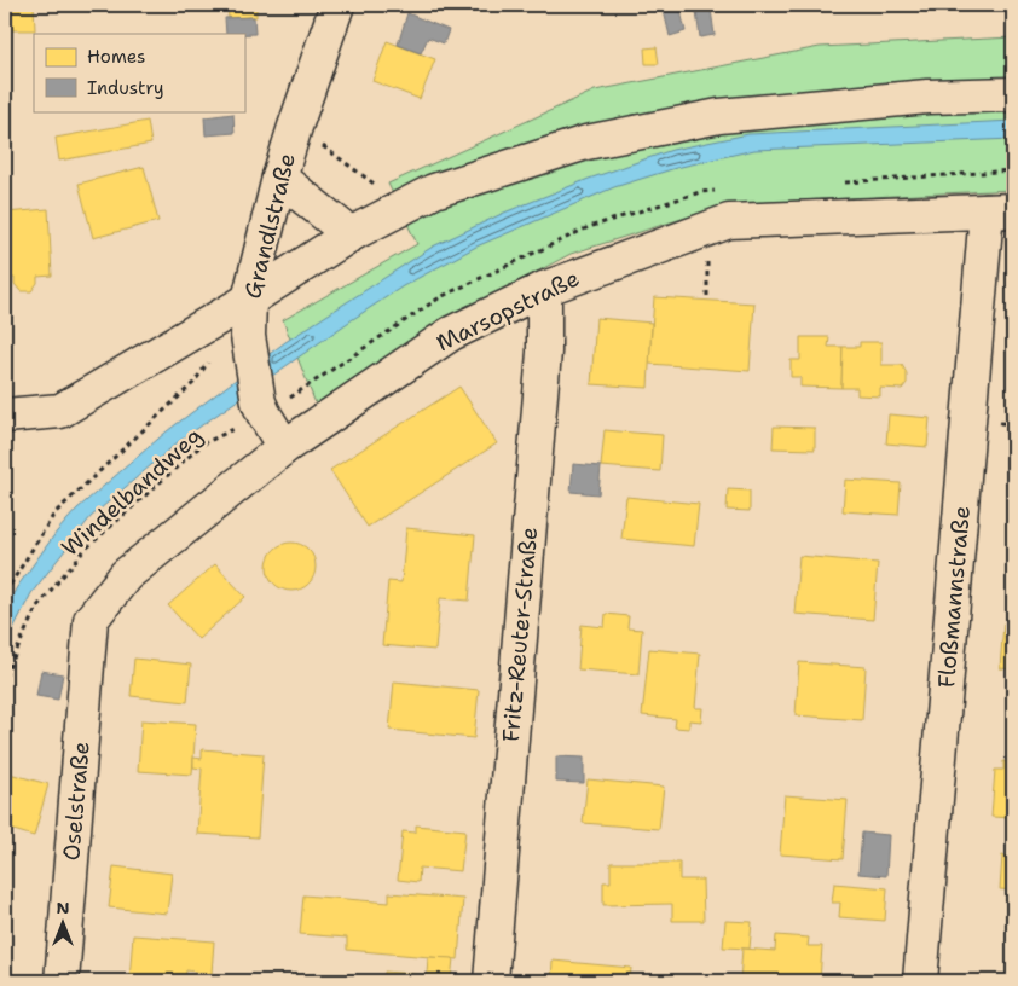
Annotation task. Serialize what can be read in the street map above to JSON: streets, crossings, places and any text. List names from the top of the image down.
{
  "streets": {
    "street": [
      "Grandlstraße",
      "Marsopstraße",
      "Floßmannstraße",
      "Fritz-Reuter-Straße",
      "Oselstraße"
    ],
    "path": ["Windelbandweg"]
  },
  "crossings": [
    ["Grandlstraße", "Marsopstraße"],
    ["Grandlstraße", "Windelbandweg"],
    ["Marsopstraße", "Floßmannstraße"],
    ["Marsopstraße", "Fritz-Reuter-Straße"],
    ["Marsopstraße", "Oselstraße"]
  ],
  "legend": ["Homes", "Industry"],
  "north": "top"
}
